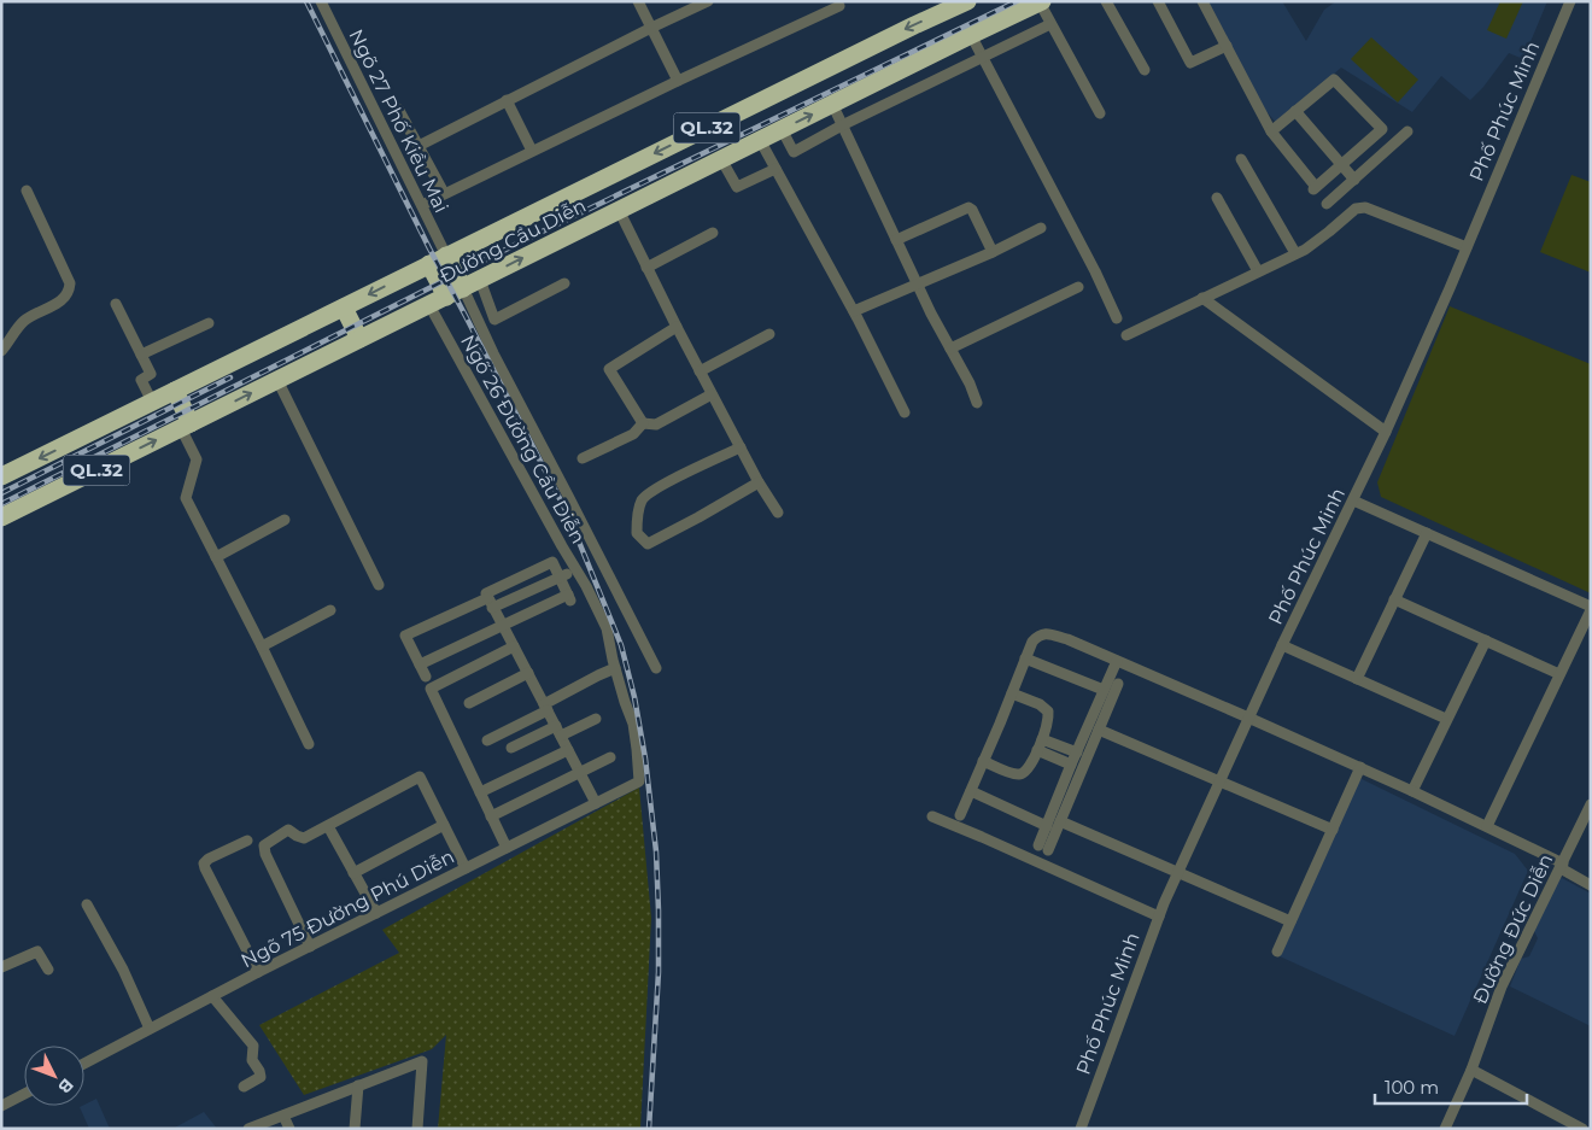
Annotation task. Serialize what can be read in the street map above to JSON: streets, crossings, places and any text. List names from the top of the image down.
{
  "streets": {
    "highway": ["QL.32", "Đường Cầu Diễn"],
    "street": [
      "Phố Phúc Minh",
      "Ngõ 27 Phố Kiều Mai",
      "Ngõ 26 Đường Cầu Diễn",
      "Ngõ 75 Đường Phú Diễn",
      "Đường Đức Diễn"
    ]
  },
  "crossings": [
    ["Ngõ 27 Phố Kiều Mai", "Đường Cầu Diễn"],
    ["Đường Cầu Diễn", "Ngõ 26 Đường Cầu Diễn"]
  ],
  "scale_bar": "100 m",
  "north": "bottom right"
}
